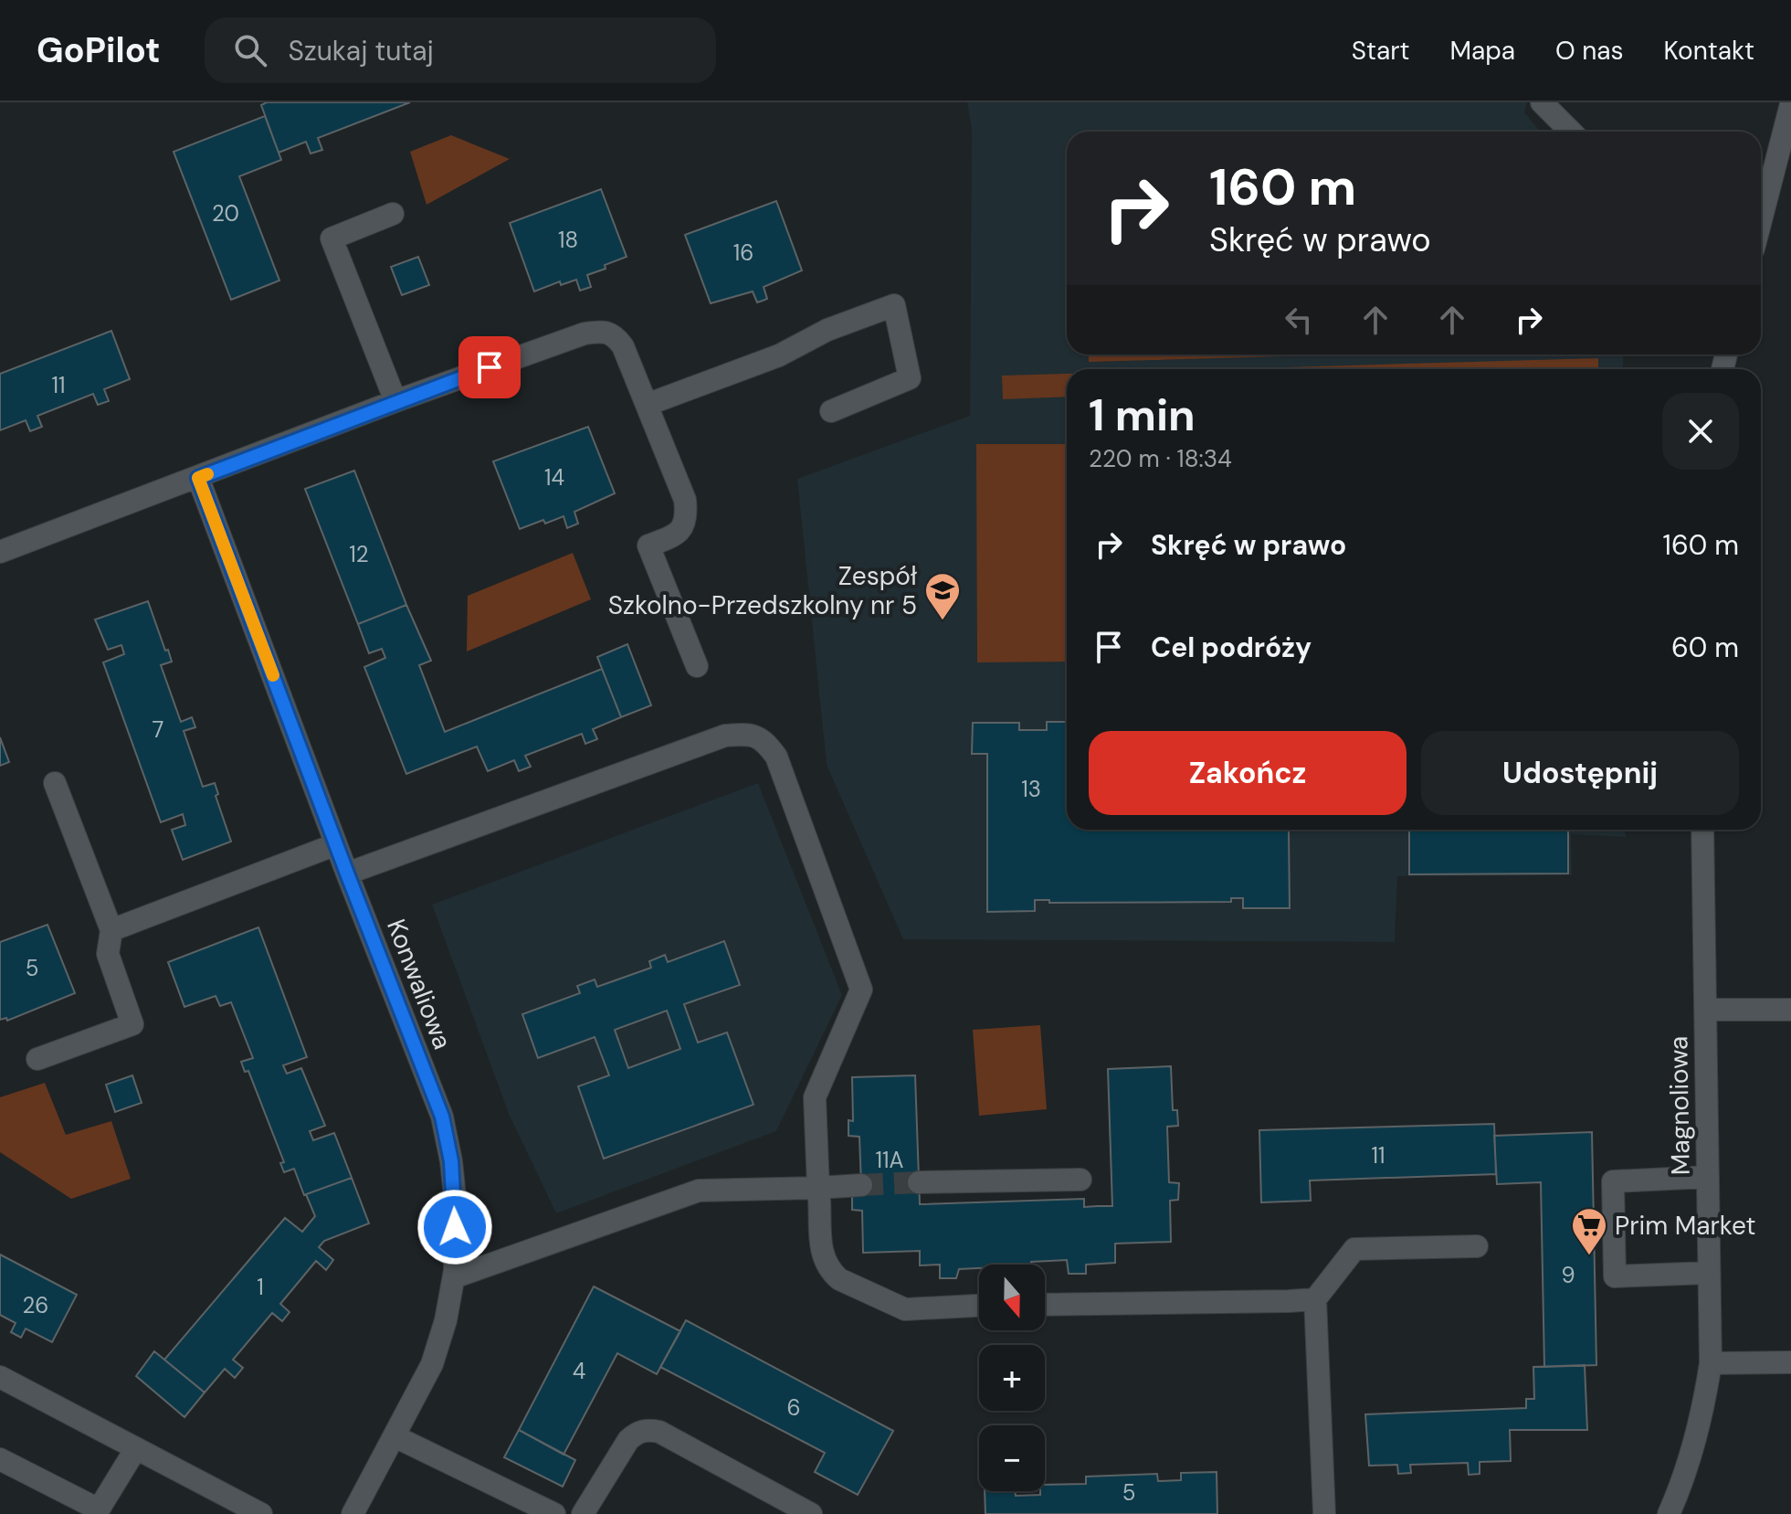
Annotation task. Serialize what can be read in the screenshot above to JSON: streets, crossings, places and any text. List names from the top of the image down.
{
  "streets": {
    "street": ["Konwaliowa", "Magnoliowa"]
  },
  "places": {
    "school or university": ["Zespół Szkolno-Przedszkolny nr 5"],
    "supermarket": ["Prim Market"]
  },
  "house_numbers": [
    "20",
    "18",
    "16",
    "11",
    "14",
    "12",
    "7",
    "13",
    "5",
    "11",
    "11A",
    "9",
    "1",
    "26",
    "4",
    "6",
    "5"
  ],
  "north": "bottom",
  "page": {
    "header": "GoPilot",
    "search": "Szukaj tutaj",
    "nav": [
      "Start",
      "Mapa",
      "O nas",
      "Kontakt"
    ],
    "turn": ["160 m", "Skręć w prawo"],
    "heading": ["1 min", "220 m · 18:34"],
    "list": [
      {
        "name": "Skręć w prawo",
        "value": "160 m"
      },
      {
        "name": "Cel podróży",
        "value": "60 m"
      }
    ],
    "buttons": ["Zakończ", "Udostępnij"],
    "map_buttons": ["+", "−"]
  }
}
